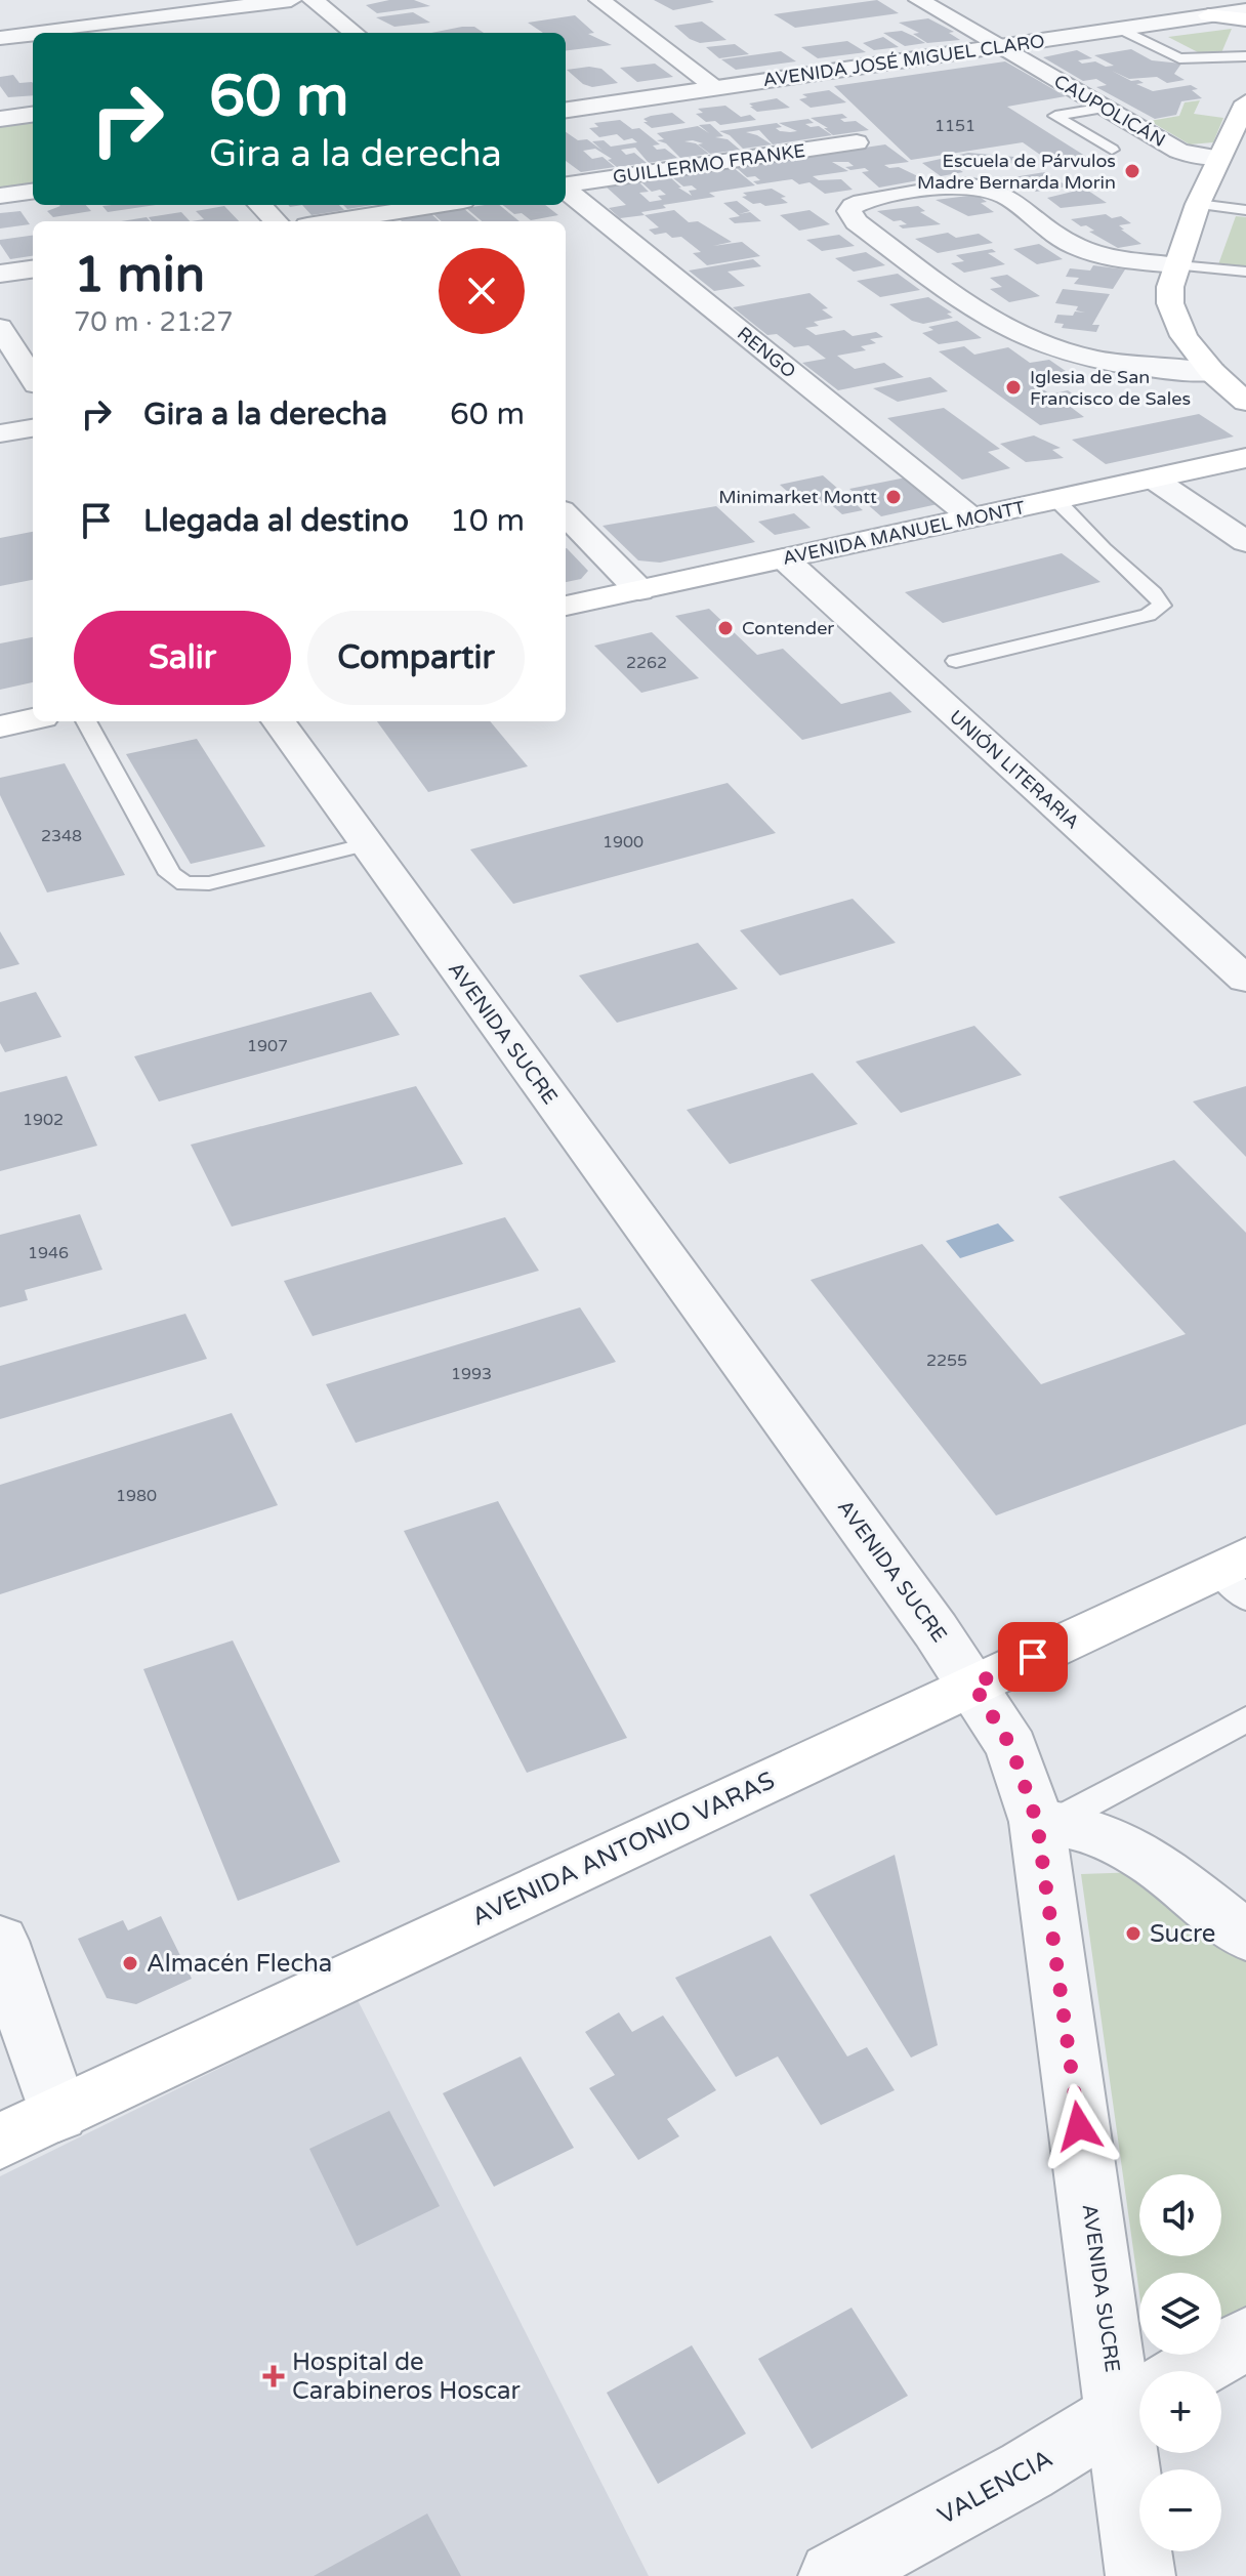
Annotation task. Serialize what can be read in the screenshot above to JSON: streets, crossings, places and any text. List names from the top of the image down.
{
  "streets": {
    "main road": ["AVENIDA MANUEL MONTT", "AVENIDA ANTONIO VARAS"],
    "street": [
      "AVENIDA JOSÉ MIGUEL CLARO",
      "CAUPOLICÁN",
      "GUILLERMO FRANKE",
      "RENGO",
      "UNIÓN LITERARIA",
      "AVENIDA SUCRE",
      "VALENCIA"
    ]
  },
  "crossings": [
    ["AVENIDA JOSÉ MIGUEL CLARO", "CAUPOLICÁN"],
    ["RENGO", "AVENIDA MANUEL MONTT"],
    ["AVENIDA MANUEL MONTT", "UNIÓN LITERARIA"],
    ["AVENIDA SUCRE", "AVENIDA ANTONIO VARAS"]
  ],
  "places": {
    "other": [
      "Escuela de Párvulos Madre Bernarda Morin",
      "Iglesia de San Francisco de Sales",
      "Minimarket Montt",
      "Contender",
      "Sucre",
      "Almacén Flecha"
    ],
    "health": ["Hospital de Carabineros Hoscar"]
  },
  "house_numbers": [
    "1151",
    "2262",
    "2348",
    "1900",
    "1907",
    "1902",
    "1946",
    "2255",
    "1993",
    "1980"
  ],
  "page": {
    "turn": ["60 m", "Gira a la derecha"],
    "heading": ["1 min", "70 m · 21:27"],
    "list": [
      {
        "name": "Gira a la derecha",
        "value": "60 m"
      },
      {
        "name": "Llegada al destino",
        "value": "10 m"
      }
    ],
    "buttons": ["Salir", "Compartir"],
    "map_buttons": ["+", "−"]
  }
}
